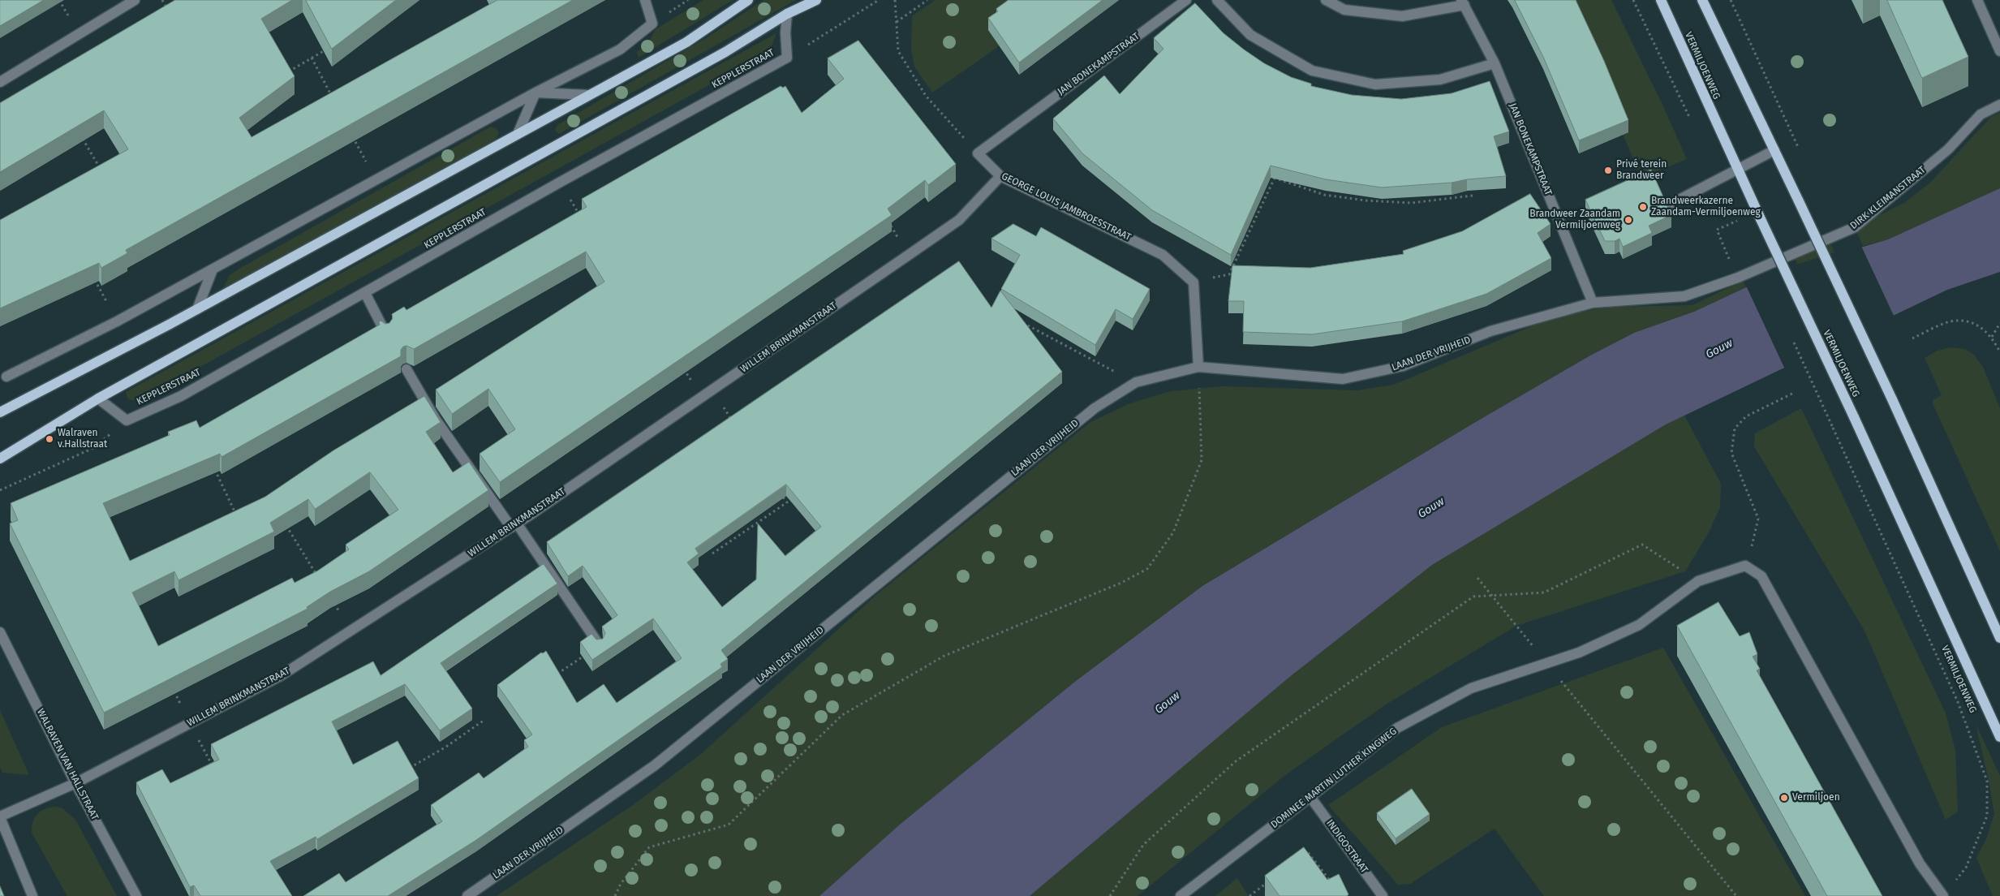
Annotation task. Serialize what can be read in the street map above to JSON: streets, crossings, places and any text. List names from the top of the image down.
{
  "streets": {
    "main road": ["VERMILJOENWEG"],
    "street": [
      "JAN BONEKAMPSTRAAT",
      "KEPPLERSTRAAT",
      "DIRK KLEIMANSTRAAT",
      "GEORGE LOUIS JAMBROESSTRAAT",
      "WILLEM BRINKMANSTRAAT",
      "LAAN DER VRIJHEID",
      "WALRAVEN VAN HALLSTRAAT",
      "DOMINEE MARTIN LUTHER KINGWEG",
      "INDIGOSTRAAT"
    ]
  },
  "crossings": [
    ["JAN BONEKAMPSTRAAT", "GEORGE LOUIS JAMBROESSTRAAT"],
    ["JAN BONEKAMPSTRAAT", "LAAN DER VRIJHEID"],
    ["DIRK KLEIMANSTRAAT", "LAAN DER VRIJHEID"],
    ["GEORGE LOUIS JAMBROESSTRAAT", "WILLEM BRINKMANSTRAAT"],
    ["WILLEM BRINKMANSTRAAT", "WALRAVEN VAN HALLSTRAAT"],
    ["DOMINEE MARTIN LUTHER KINGWEG", "INDIGOSTRAAT"]
  ],
  "water": ["Gouw"],
  "places": [
    "Privé terein Brandweer",
    "Brandweerkazerne Zaandam-Vermiljoenweg",
    "Brandweer Zaandam Vermiljoenweg",
    "Walraven v.Hallstraat",
    "Vermiljoen"
  ]
}
